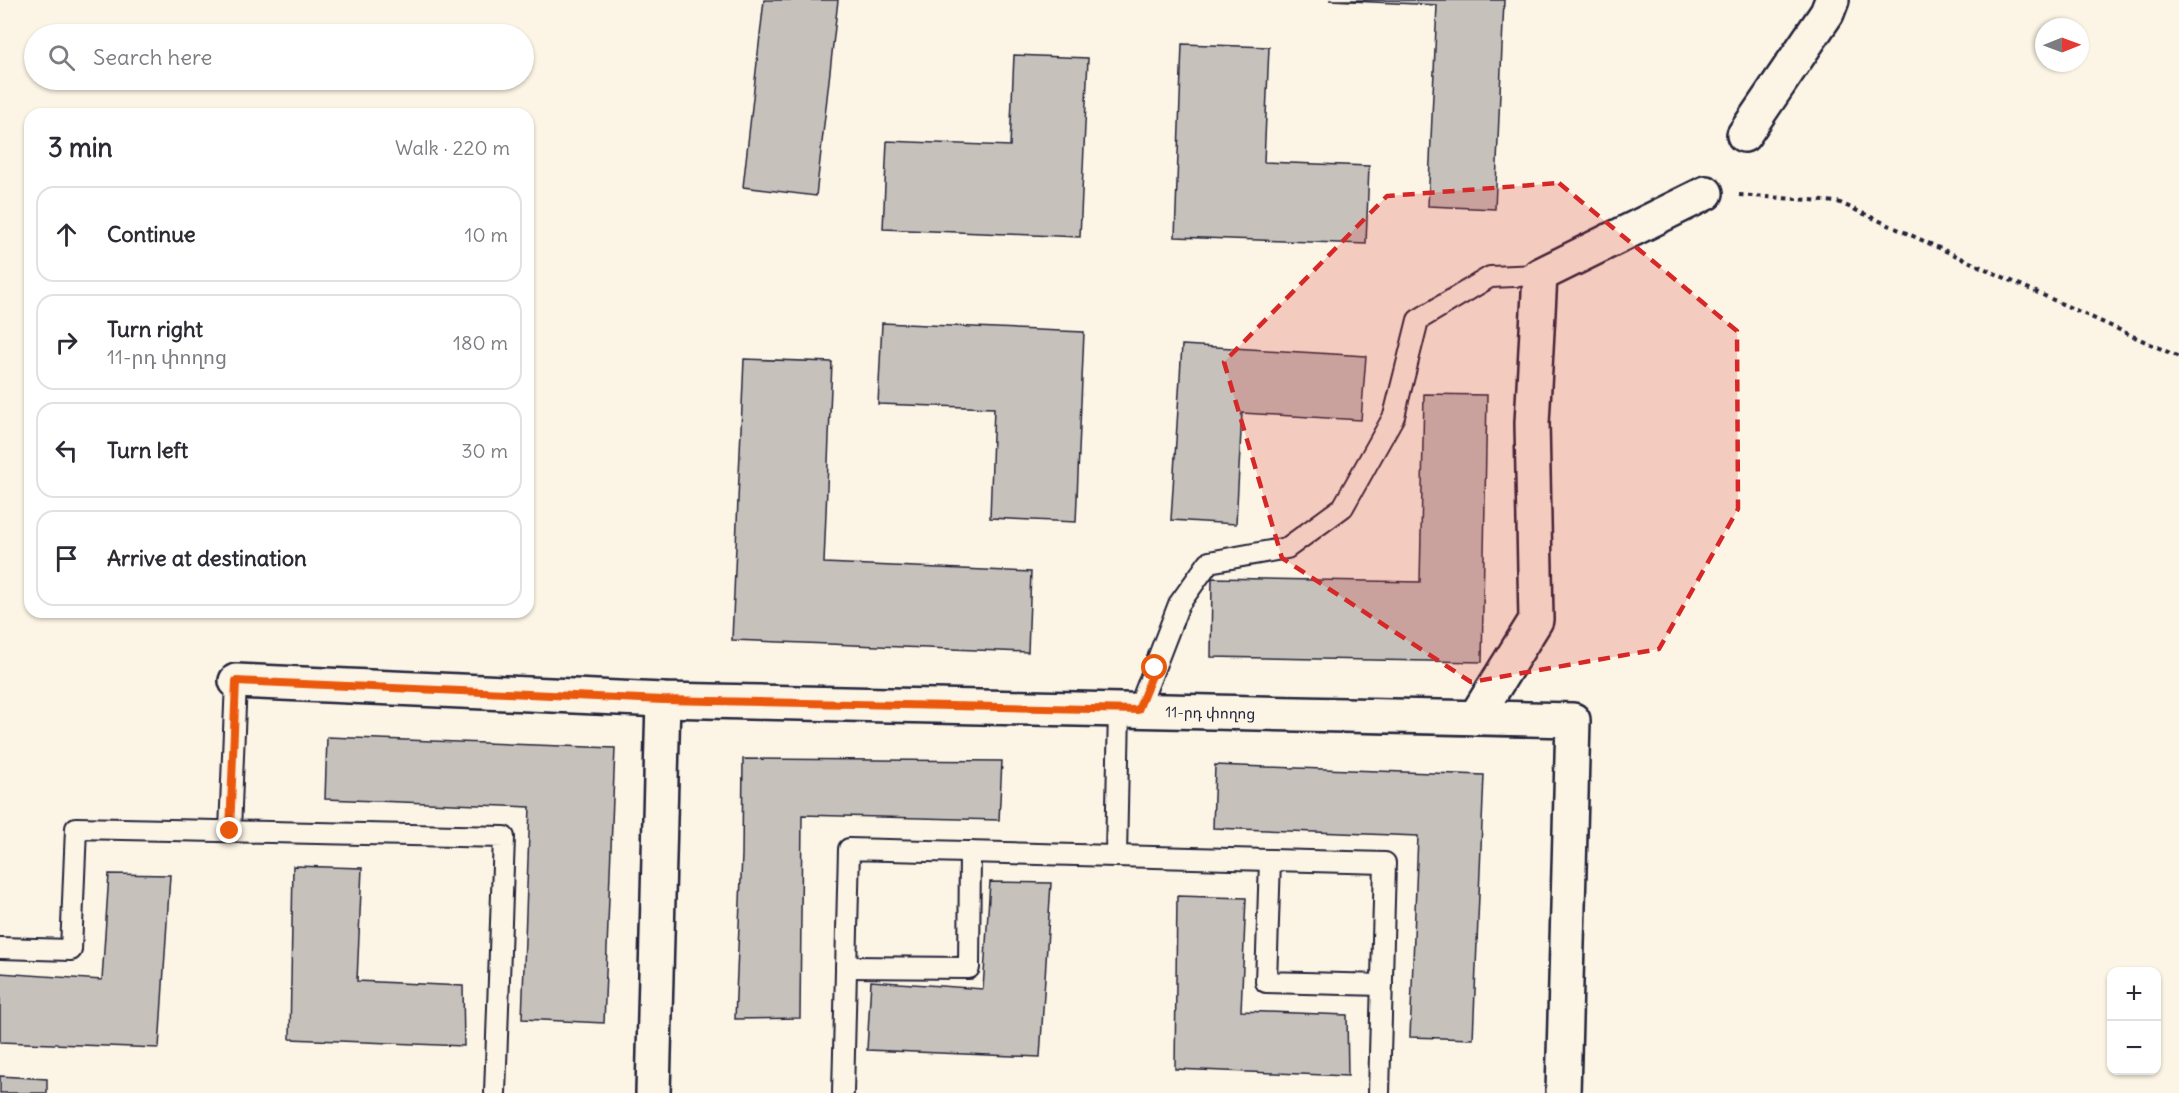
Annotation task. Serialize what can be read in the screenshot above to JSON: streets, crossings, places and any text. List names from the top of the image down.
{
  "streets": {
    "street": ["11-րդ փողոց"]
  },
  "north": "right",
  "page": {
    "search": "Search here",
    "heading": ["3 min", "Walk · 220 m"],
    "list": [
      ["Continue", "10 m"],
      ["Turn right", "11-րդ փողոց", "180 m"],
      ["Turn left", "30 m"],
      "Arrive at destination"
    ],
    "map_buttons": ["+", "−"]
  }
}
